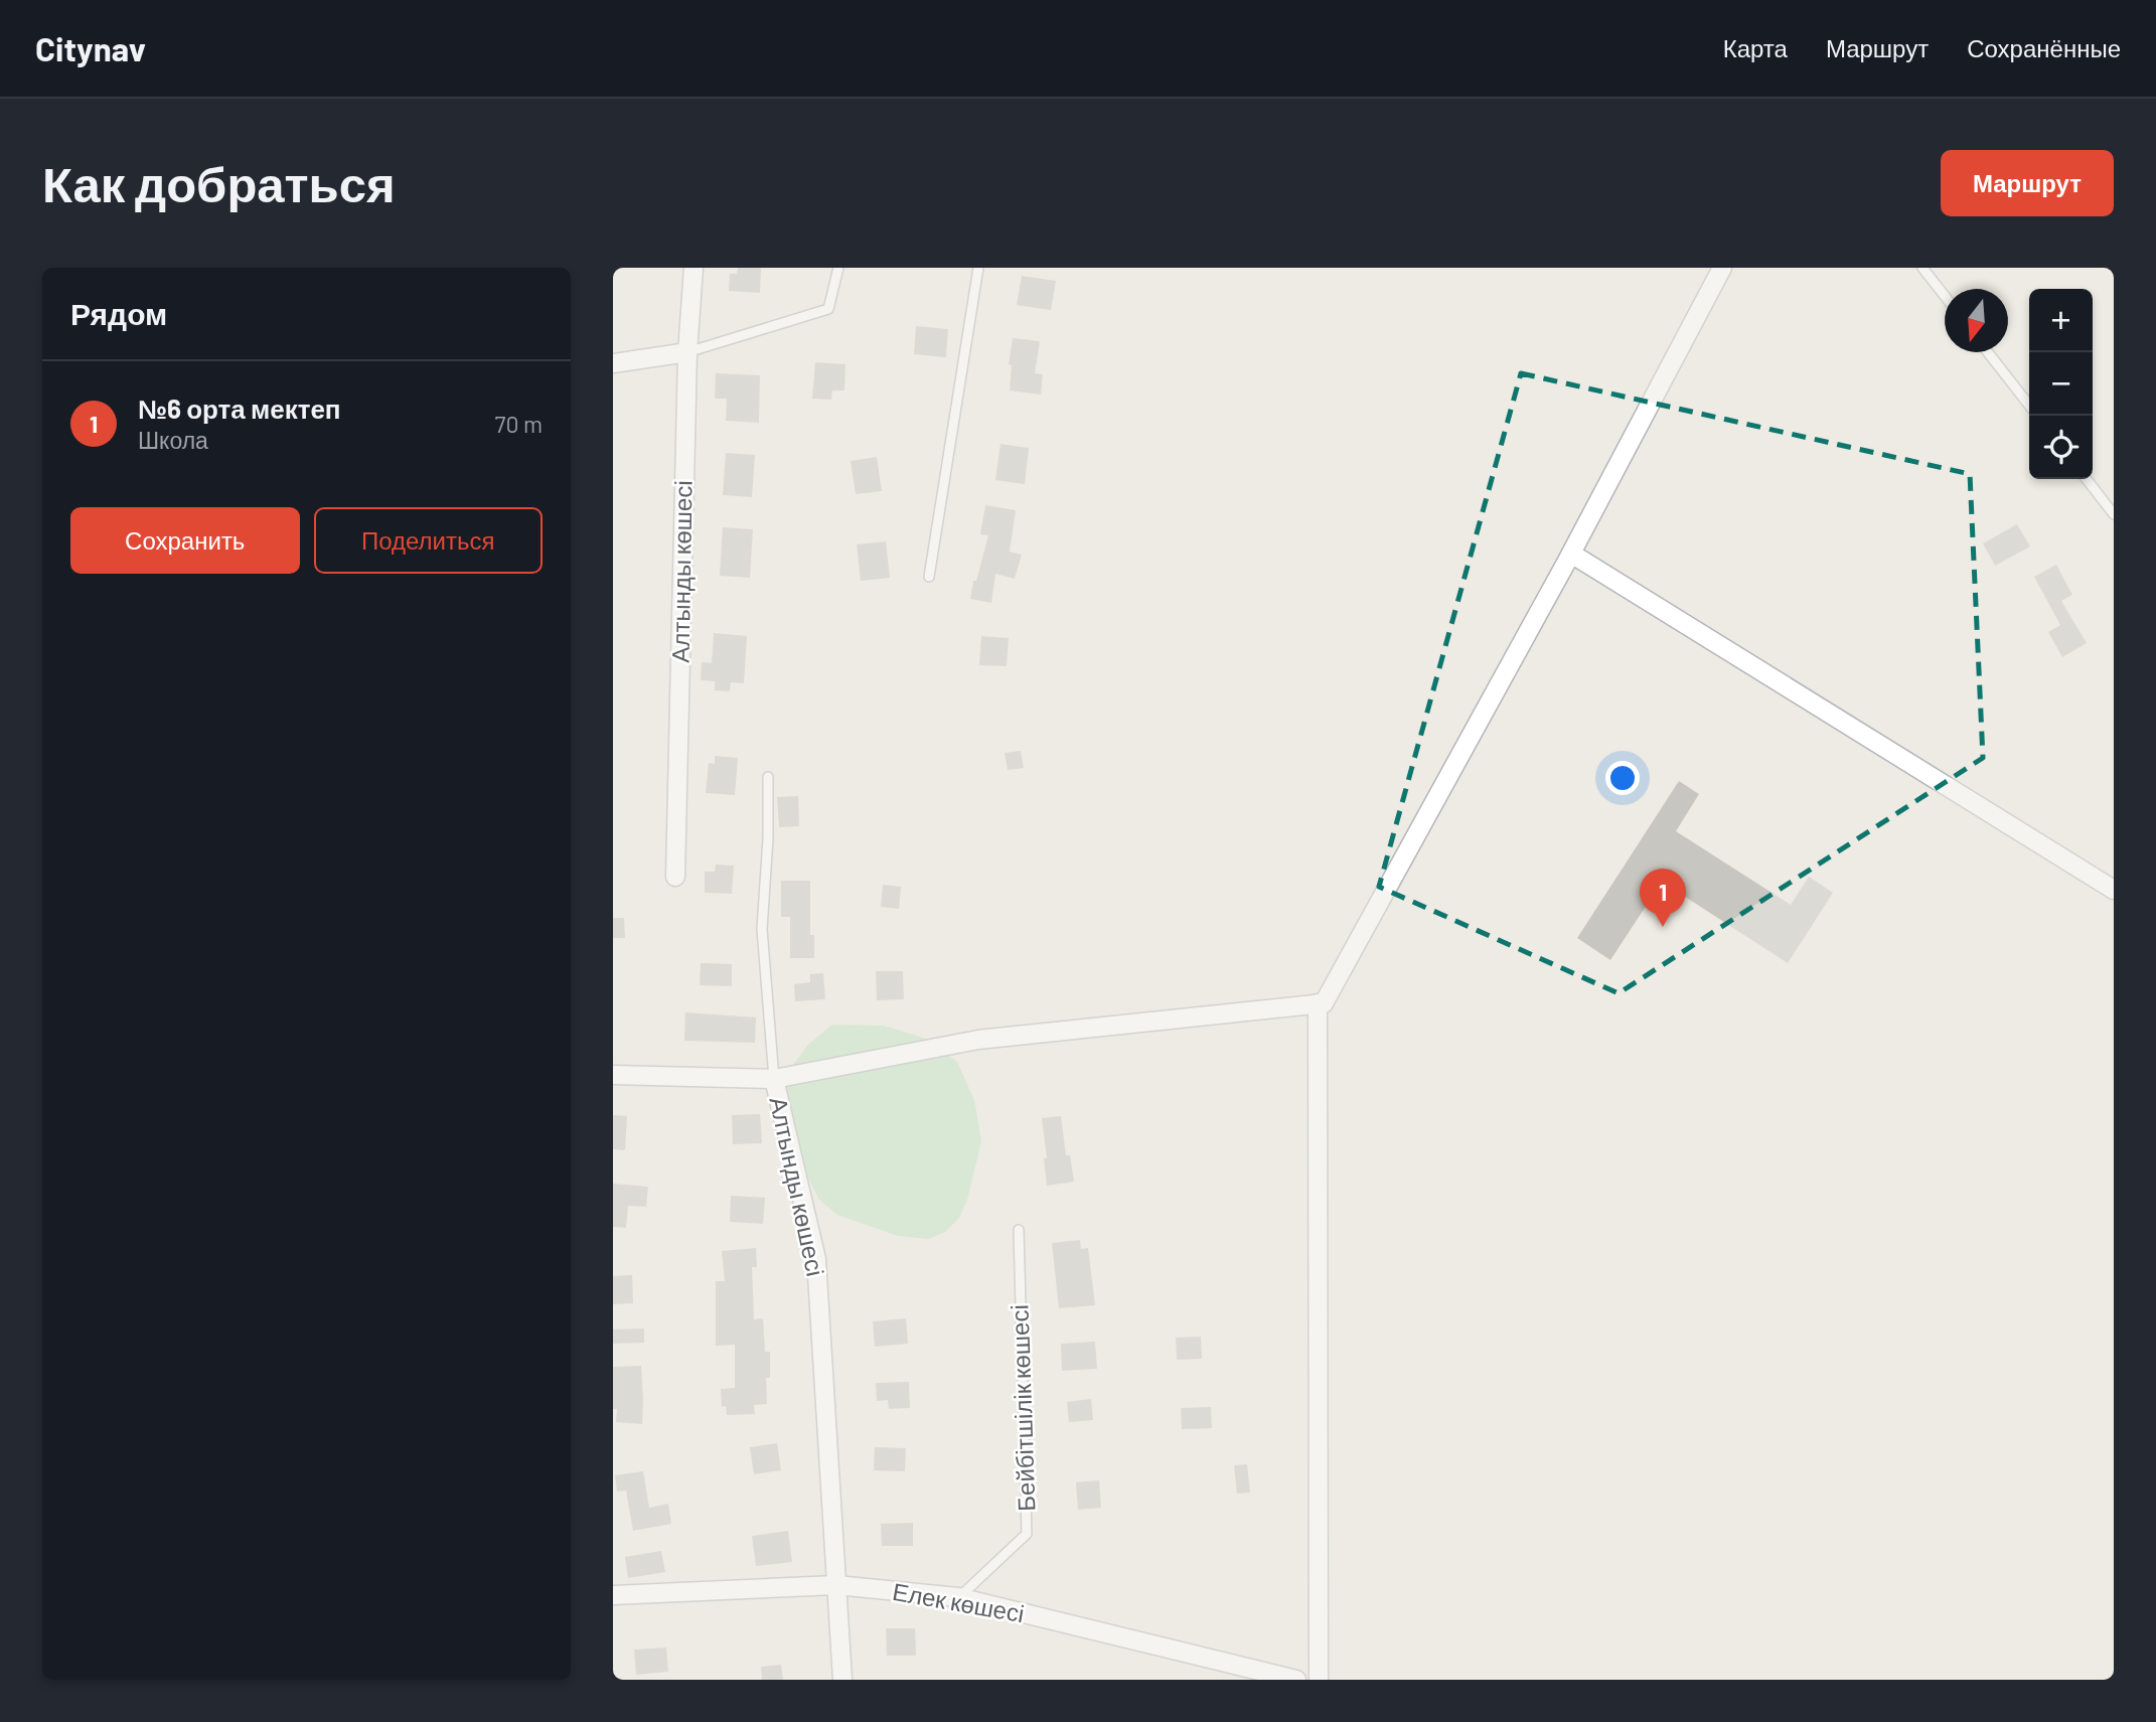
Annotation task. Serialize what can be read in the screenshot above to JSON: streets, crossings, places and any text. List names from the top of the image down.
{
  "streets": {
    "street": ["Алтынды көшесі", "Елек көшесі"],
    "lane": ["Бейбітшілік көшесі"]
  },
  "crossings": [
    ["Алтынды көшесі", "Елек көшесі"],
    ["Бейбітшілік көшесі", "Елек көшесі"]
  ],
  "north": "bottom",
  "page": {
    "header": "Citynav",
    "nav": ["Карта", "Маршрут", "Сохранённые"],
    "buttons": [
      "Маршрут",
      ["Сохранить", "Поделиться"]
    ],
    "title": "Как добраться",
    "heading": "Рядом",
    "map_buttons": ["+", "−"],
    "list": [
      {
        "mark": "1",
        "name": "№6 орта мектеп",
        "note": "Школа",
        "value": "70 m"
      }
    ],
    "pins": "1"
  }
}
